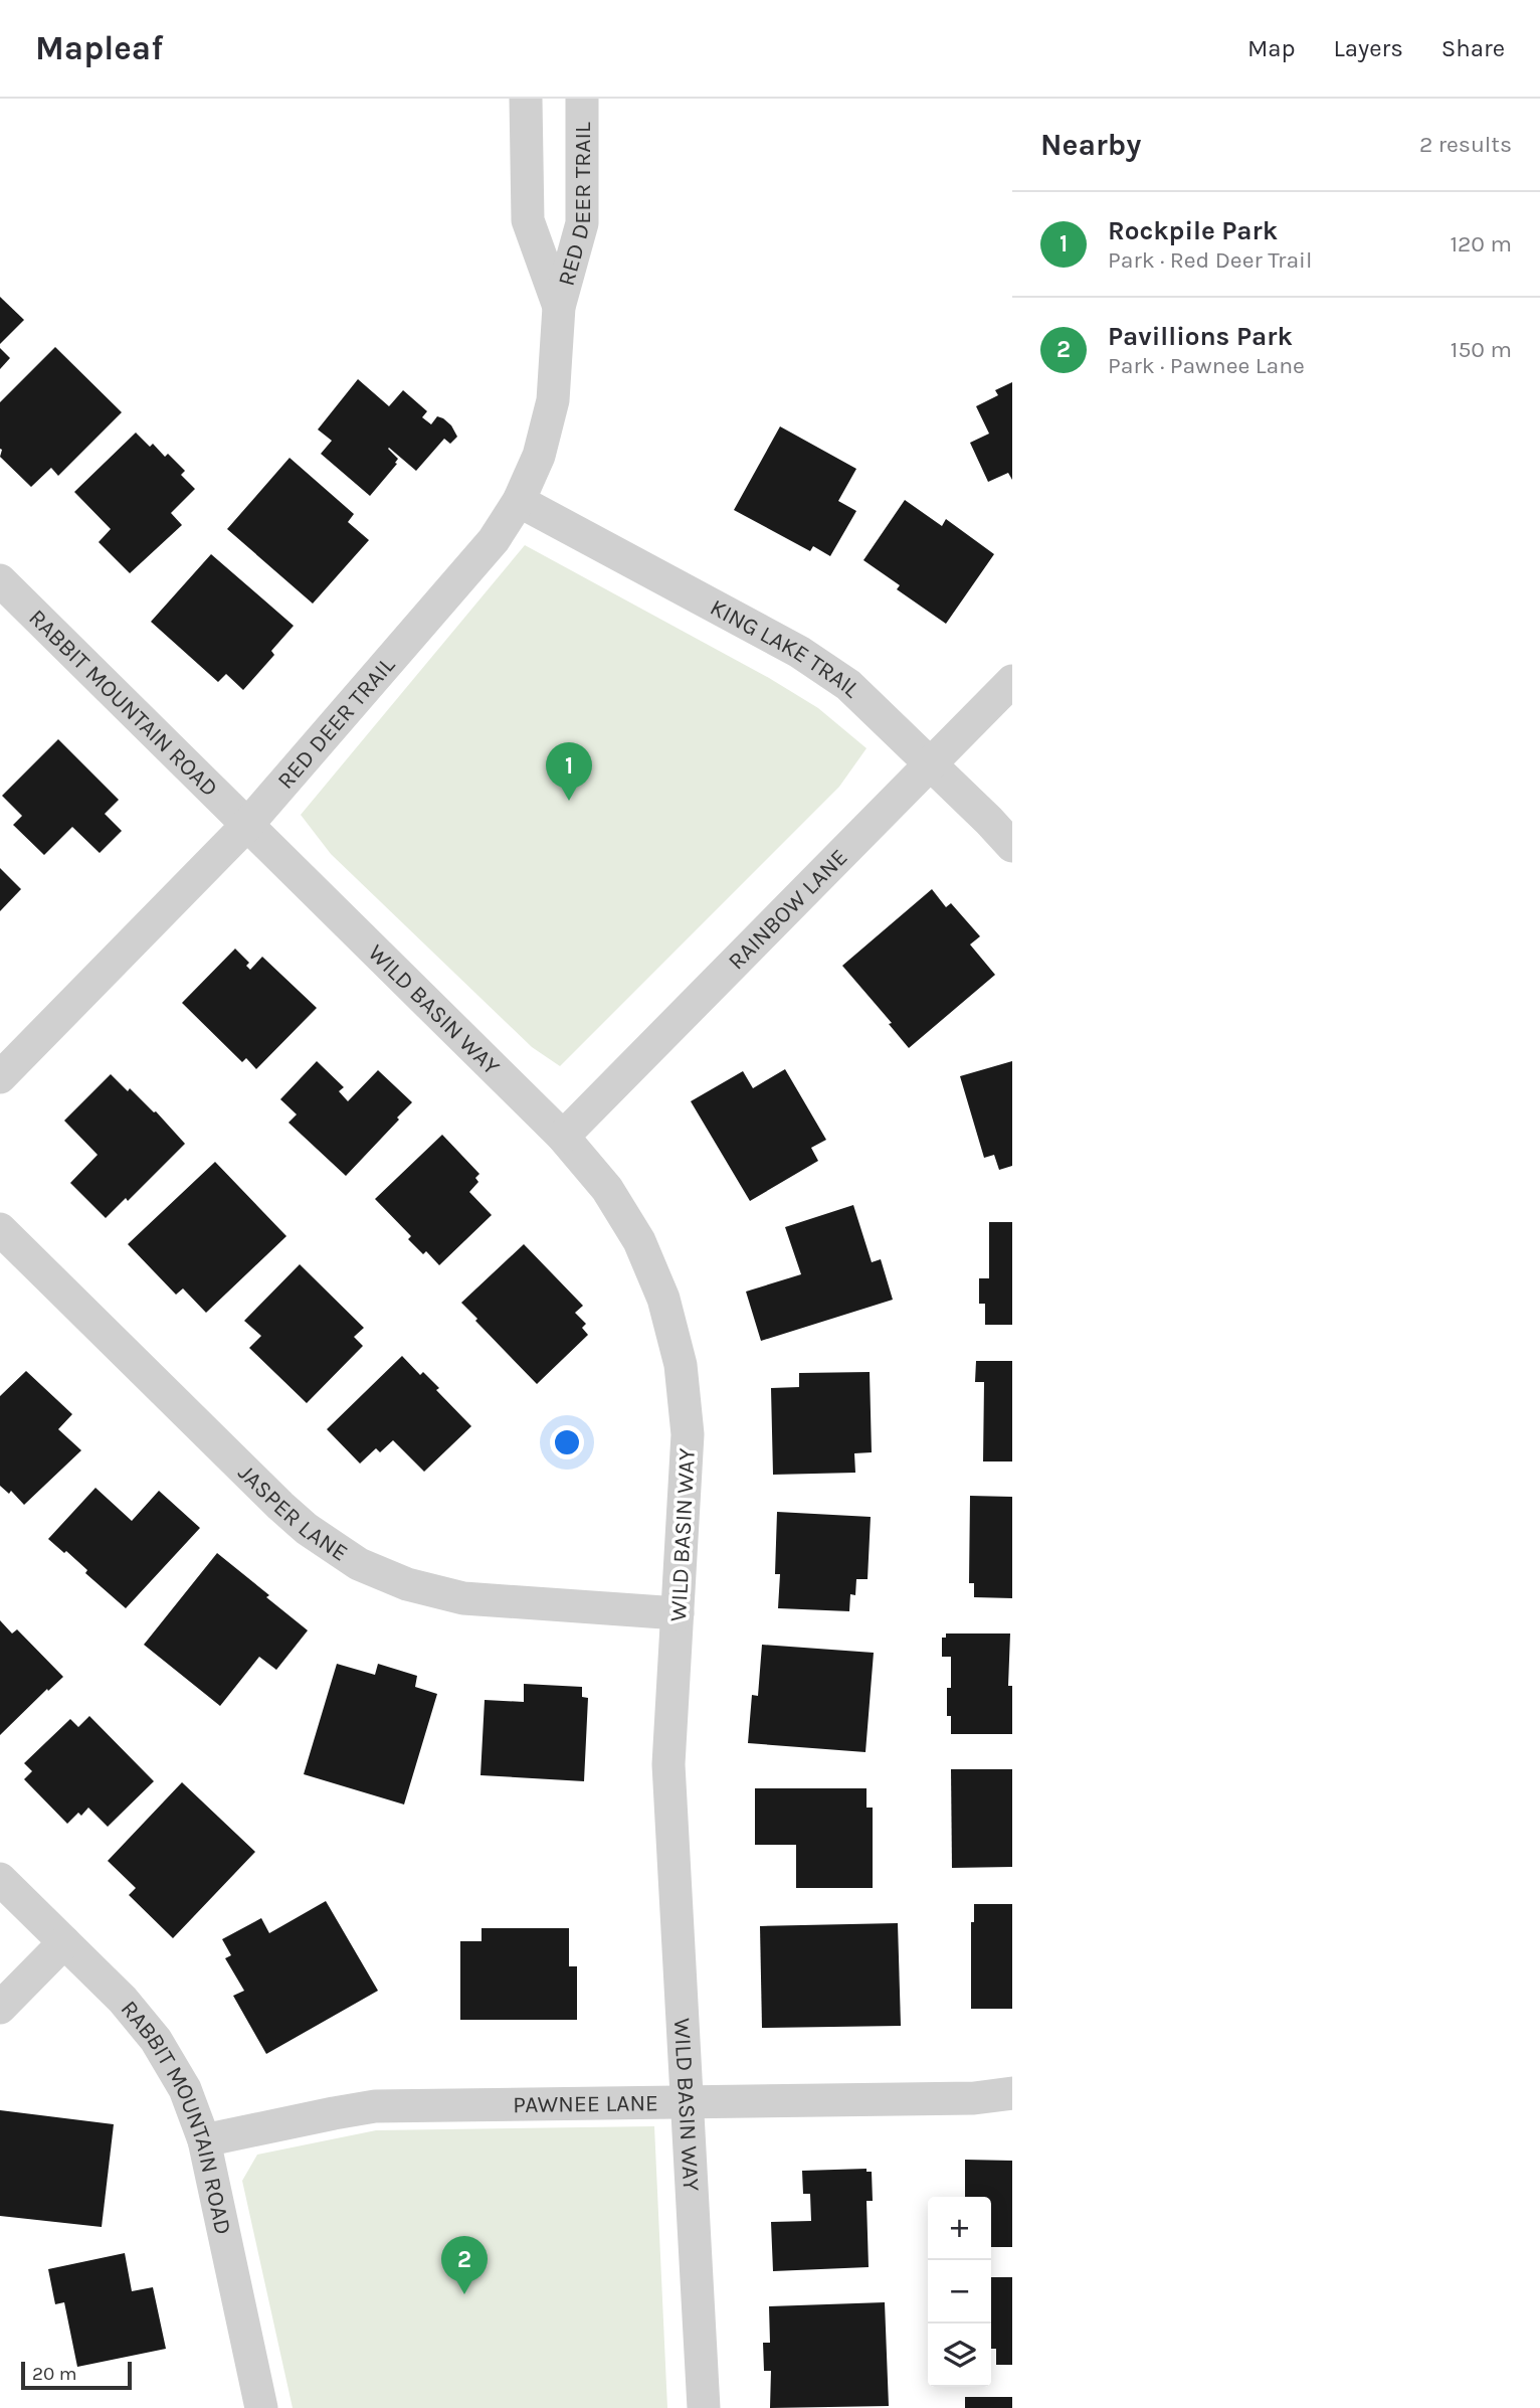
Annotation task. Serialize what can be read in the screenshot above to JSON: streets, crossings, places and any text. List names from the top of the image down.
{
  "streets": {
    "street": [
      "RED DEER TRAIL",
      "KING LAKE TRAIL",
      "RABBIT MOUNTAIN ROAD",
      "RAINBOW LANE",
      "WILD BASIN WAY",
      "JASPER LANE",
      "PAWNEE LANE"
    ]
  },
  "crossings": [
    ["RED DEER TRAIL", "KING LAKE TRAIL"],
    ["RED DEER TRAIL", "RABBIT MOUNTAIN ROAD"],
    ["RED DEER TRAIL", "WILD BASIN WAY"],
    ["KING LAKE TRAIL", "RAINBOW LANE"],
    ["RABBIT MOUNTAIN ROAD", "WILD BASIN WAY"],
    ["RABBIT MOUNTAIN ROAD", "PAWNEE LANE"],
    ["RAINBOW LANE", "WILD BASIN WAY"],
    ["WILD BASIN WAY", "JASPER LANE"],
    ["WILD BASIN WAY", "PAWNEE LANE"]
  ],
  "scale_bar": "20 m",
  "page": {
    "header": "Mapleaf",
    "nav": ["Map", "Layers", "Share"],
    "heading": ["Nearby", "2 results"],
    "list": [
      {
        "mark": "1",
        "name": "Rockpile Park",
        "note": "Park · Red Deer Trail",
        "value": "120 m"
      },
      {
        "mark": "2",
        "name": "Pavillions Park",
        "note": "Park · Pawnee Lane",
        "value": "150 m"
      }
    ],
    "pins": ["1", "2"],
    "map_buttons": ["+", "−"],
    "scale": "20 m"
  }
}
